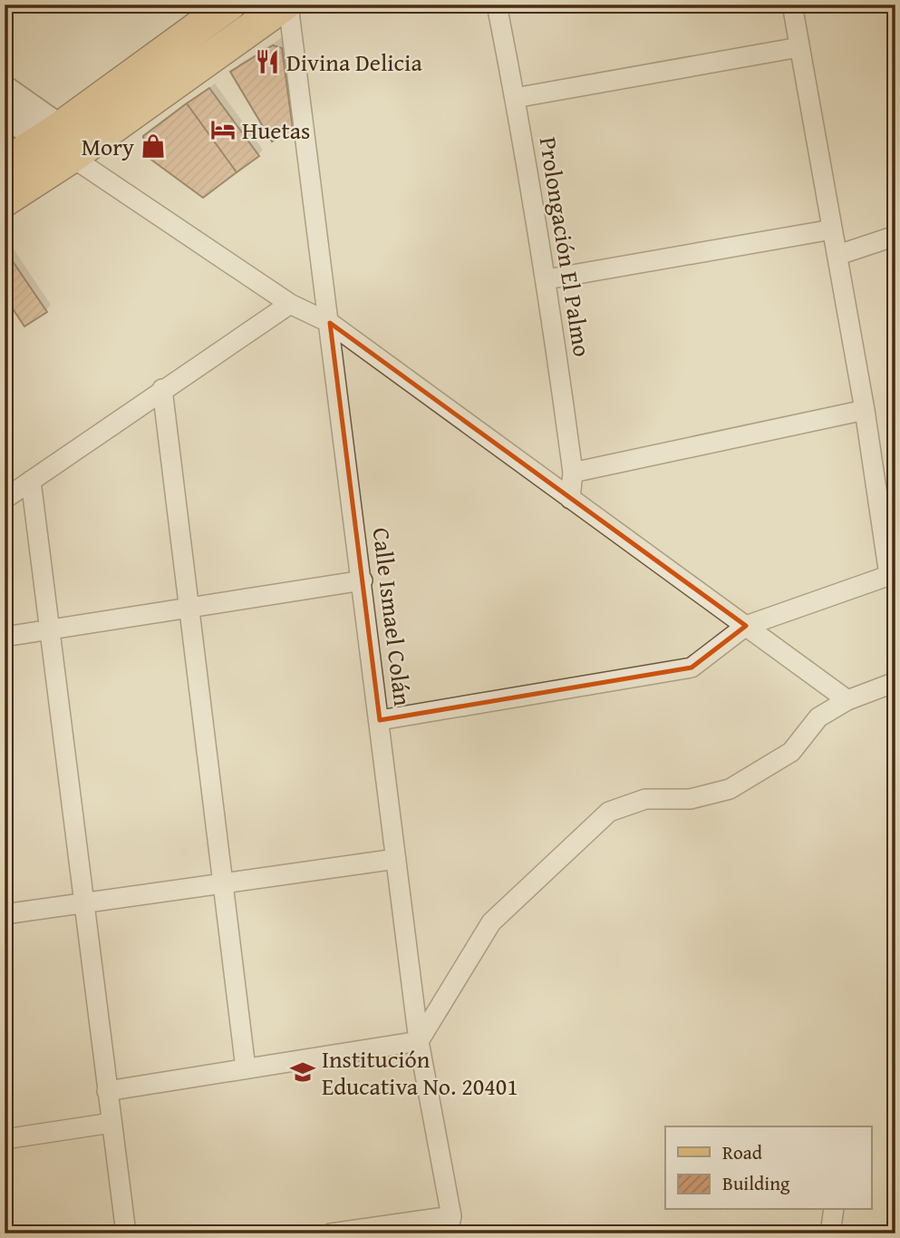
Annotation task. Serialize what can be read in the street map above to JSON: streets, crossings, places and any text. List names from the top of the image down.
{
  "streets": {
    "street": ["Prolongación El Palmo", "Calle Ismael Colán"]
  },
  "places": {
    "restaurant": ["Divina Delicia"],
    "hotel": ["Huetas"],
    "shop": ["Mory"],
    "school or university": ["Institución Educativa No. 20401"]
  },
  "legend": ["Road", "Building"]
}
